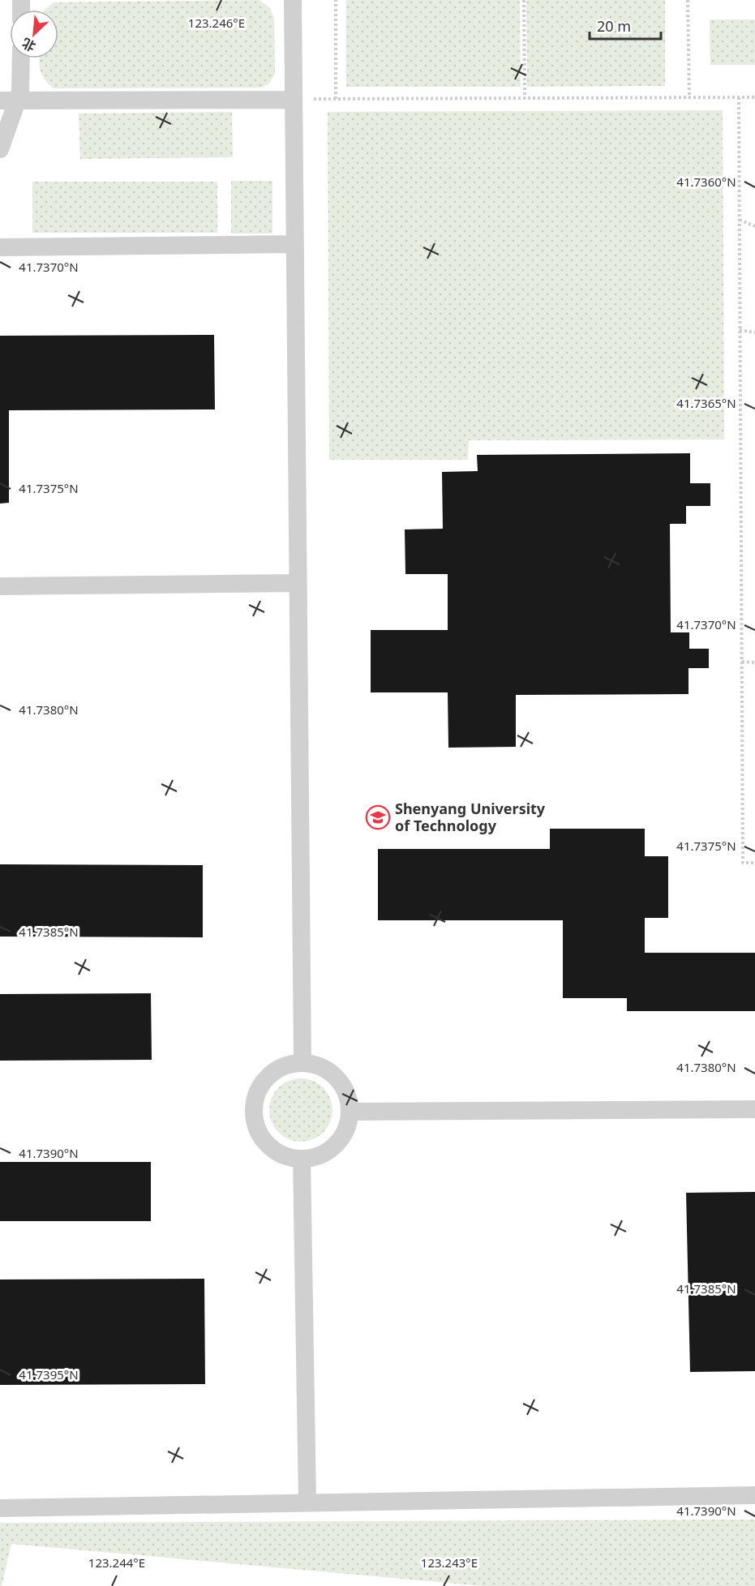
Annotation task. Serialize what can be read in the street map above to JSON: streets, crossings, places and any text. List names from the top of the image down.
{
  "places": {
    "school or university": ["Shenyang University of Technology"]
  },
  "scale_bar": "20 m",
  "north": "bottom left",
  "coordinates": [
    "123.246°E",
    "41.7360°N",
    "41.7370°N",
    "41.7365°N",
    "41.7375°N",
    "41.7380°N",
    "41.7385°N",
    "41.7390°N",
    "41.7395°N",
    "123.244°E",
    "123.243°E"
  ]
}
